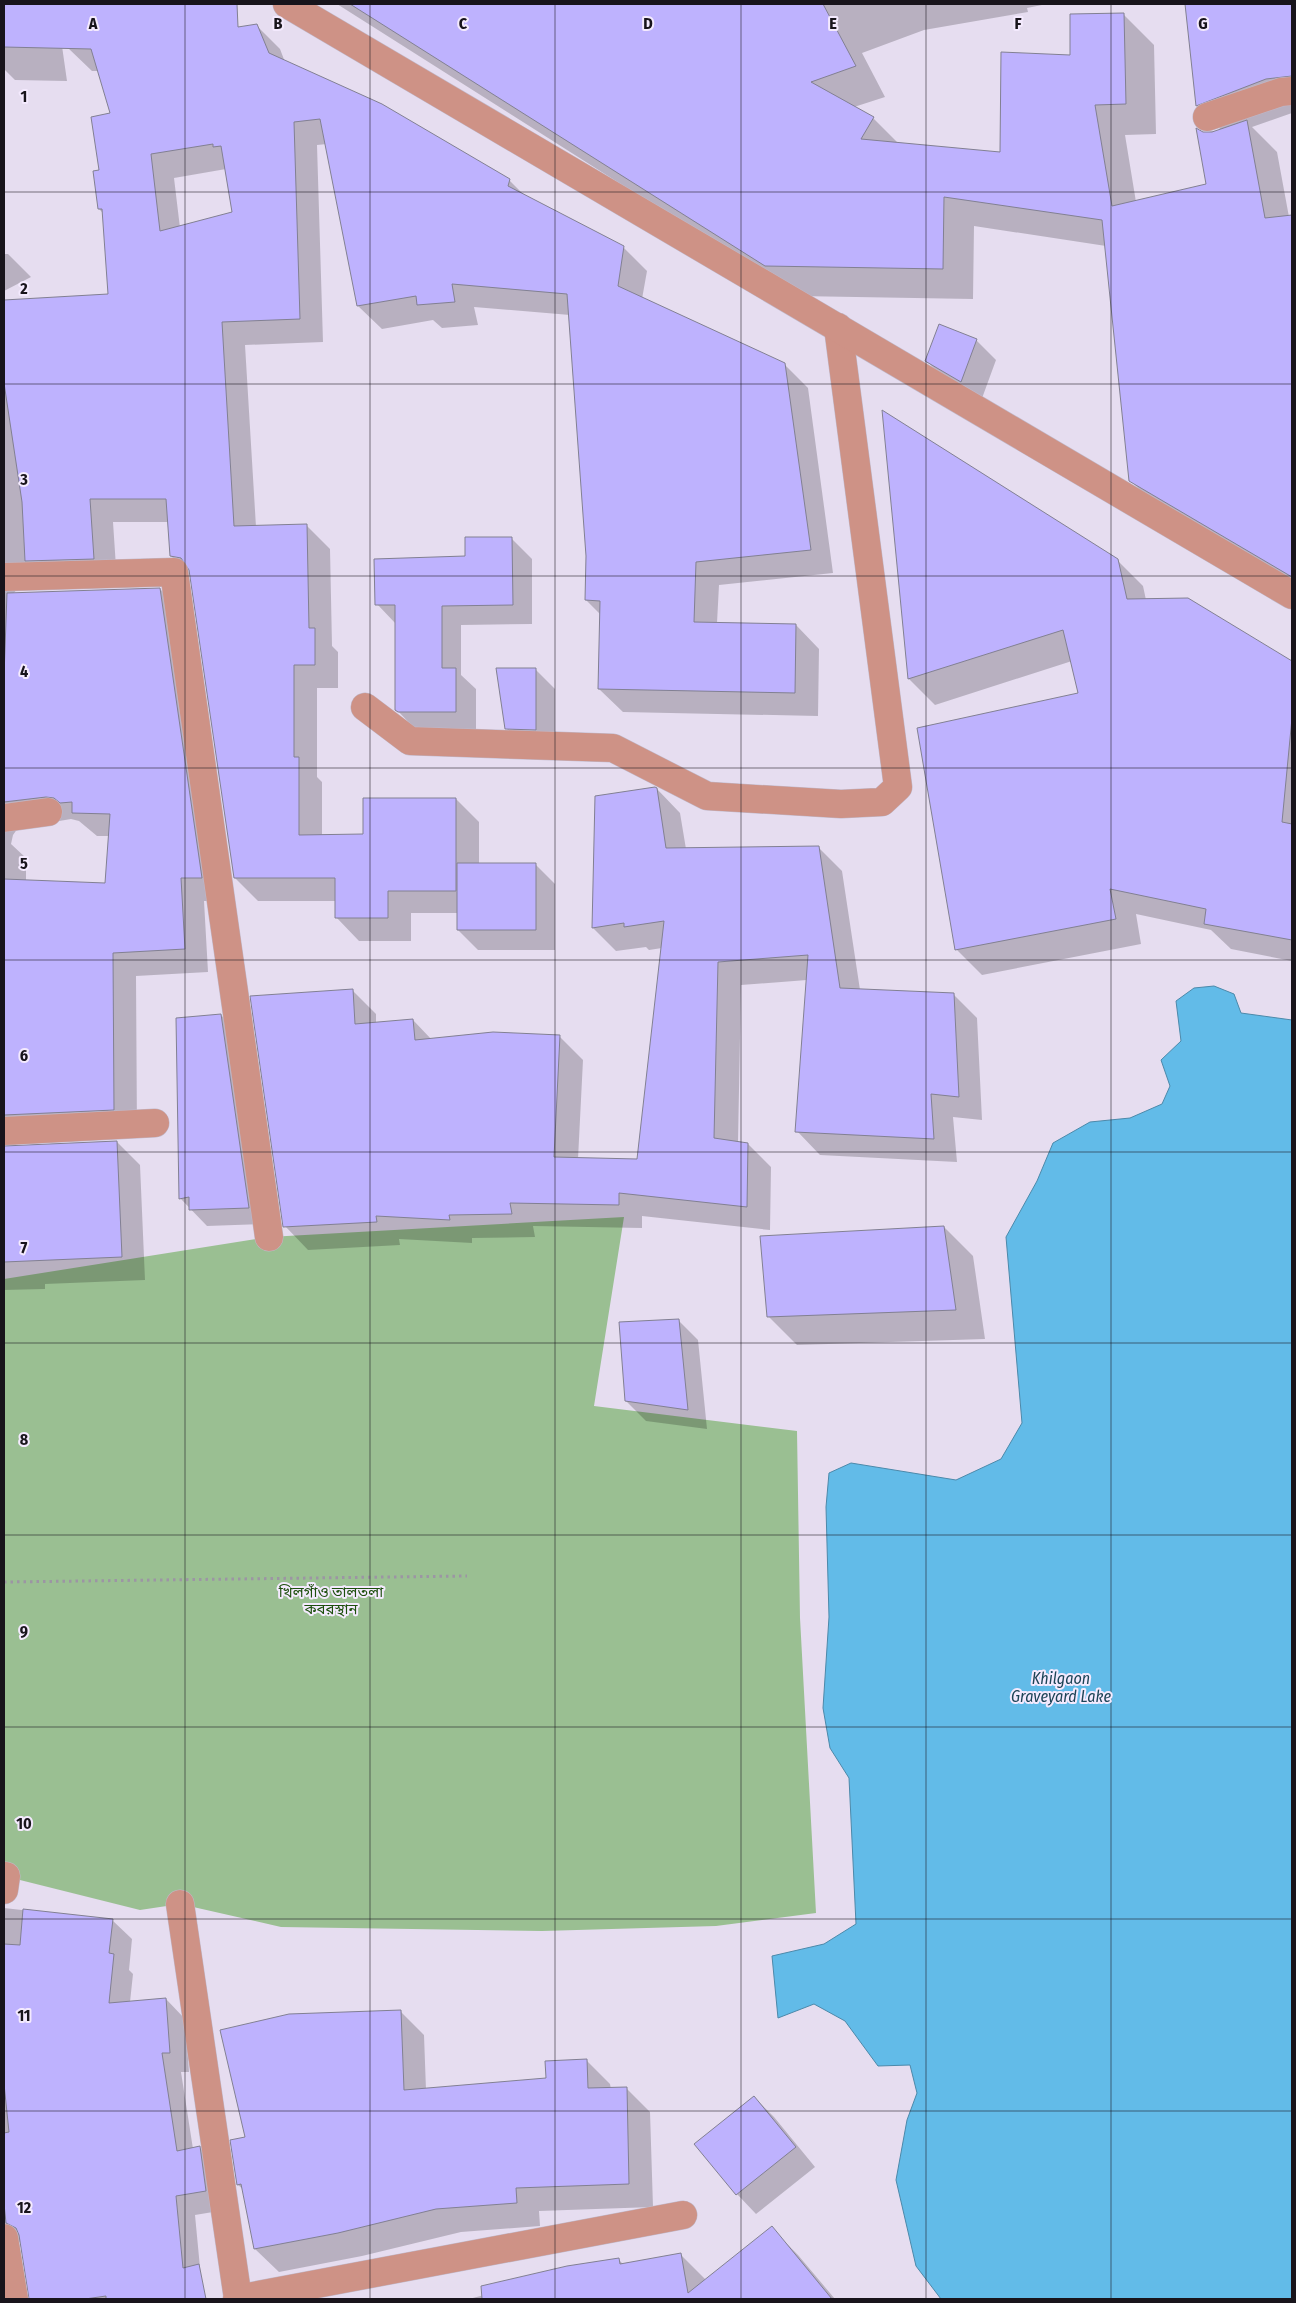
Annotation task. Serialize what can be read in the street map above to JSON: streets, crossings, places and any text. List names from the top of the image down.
{
  "water": ["Khilgaon Graveyard Lake"],
  "parks": ["খিলগাঁও তালতলা কবরস্থান"],
  "grid": {
    "columns": [
      "A",
      "B",
      "C",
      "D",
      "E",
      "F",
      "G"
    ],
    "rows": [
      "1",
      "2",
      "3",
      "4",
      "5",
      "6",
      "7",
      "8",
      "9",
      "10",
      "11",
      "12"
    ]
  }
}
